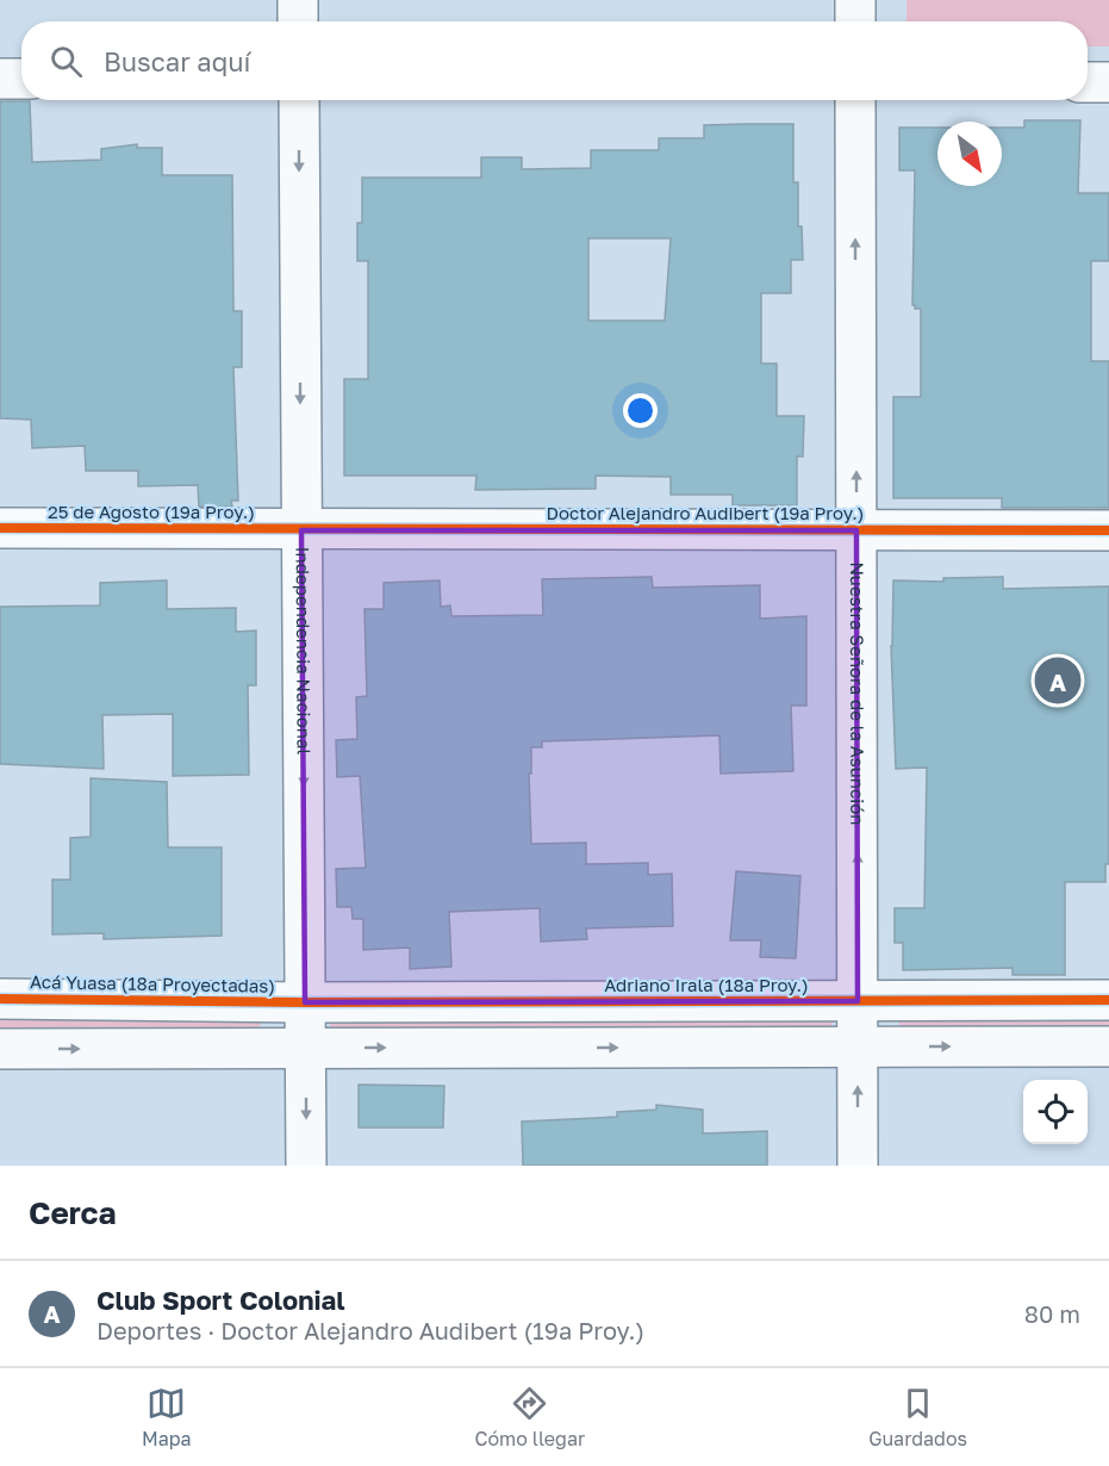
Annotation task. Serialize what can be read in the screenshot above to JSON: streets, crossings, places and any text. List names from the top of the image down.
{
  "streets": {
    "street": [
      "25 de Agosto (19ª Proy.)",
      "Doctor Alejandro Audibert (19ª Proy.)",
      "Independencia Nacional",
      "Nuestra Señora de la Asunción",
      "Acá Yuasa (18ª Proyectadas)",
      "Adriano Irala (18ª Proy.)"
    ]
  },
  "crossings": [
    ["25 de Agosto (19ª Proy.)", "Doctor Alejandro Audibert (19ª Proy.)"],
    ["25 de Agosto (19ª Proy.)", "Independencia Nacional"],
    ["Doctor Alejandro Audibert (19ª Proy.)", "Independencia Nacional"],
    ["Doctor Alejandro Audibert (19ª Proy.)", "Nuestra Señora de la Asunción"],
    ["Independencia Nacional", "Acá Yuasa (18ª Proyectadas)"],
    ["Independencia Nacional", "Adriano Irala (18ª Proy.)"],
    ["Nuestra Señora de la Asunción", "Adriano Irala (18ª Proy.)"],
    ["Acá Yuasa (18ª Proyectadas)", "Adriano Irala (18ª Proy.)"]
  ],
  "one_way": ["Independencia Nacional", "Nuestra Señora de la Asunción"],
  "north": "bottom right",
  "page": {
    "search": "Buscar aquí",
    "pins": "A",
    "heading": "Cerca",
    "list": [
      {
        "mark": "A",
        "name": "Club Sport Colonial",
        "note": "Deportes · Doctor Alejandro Audibert (19ª Proy.)",
        "value": "80 m"
      }
    ],
    "nav": ["Mapa", "Cómo llegar", "Guardados"]
  }
}
